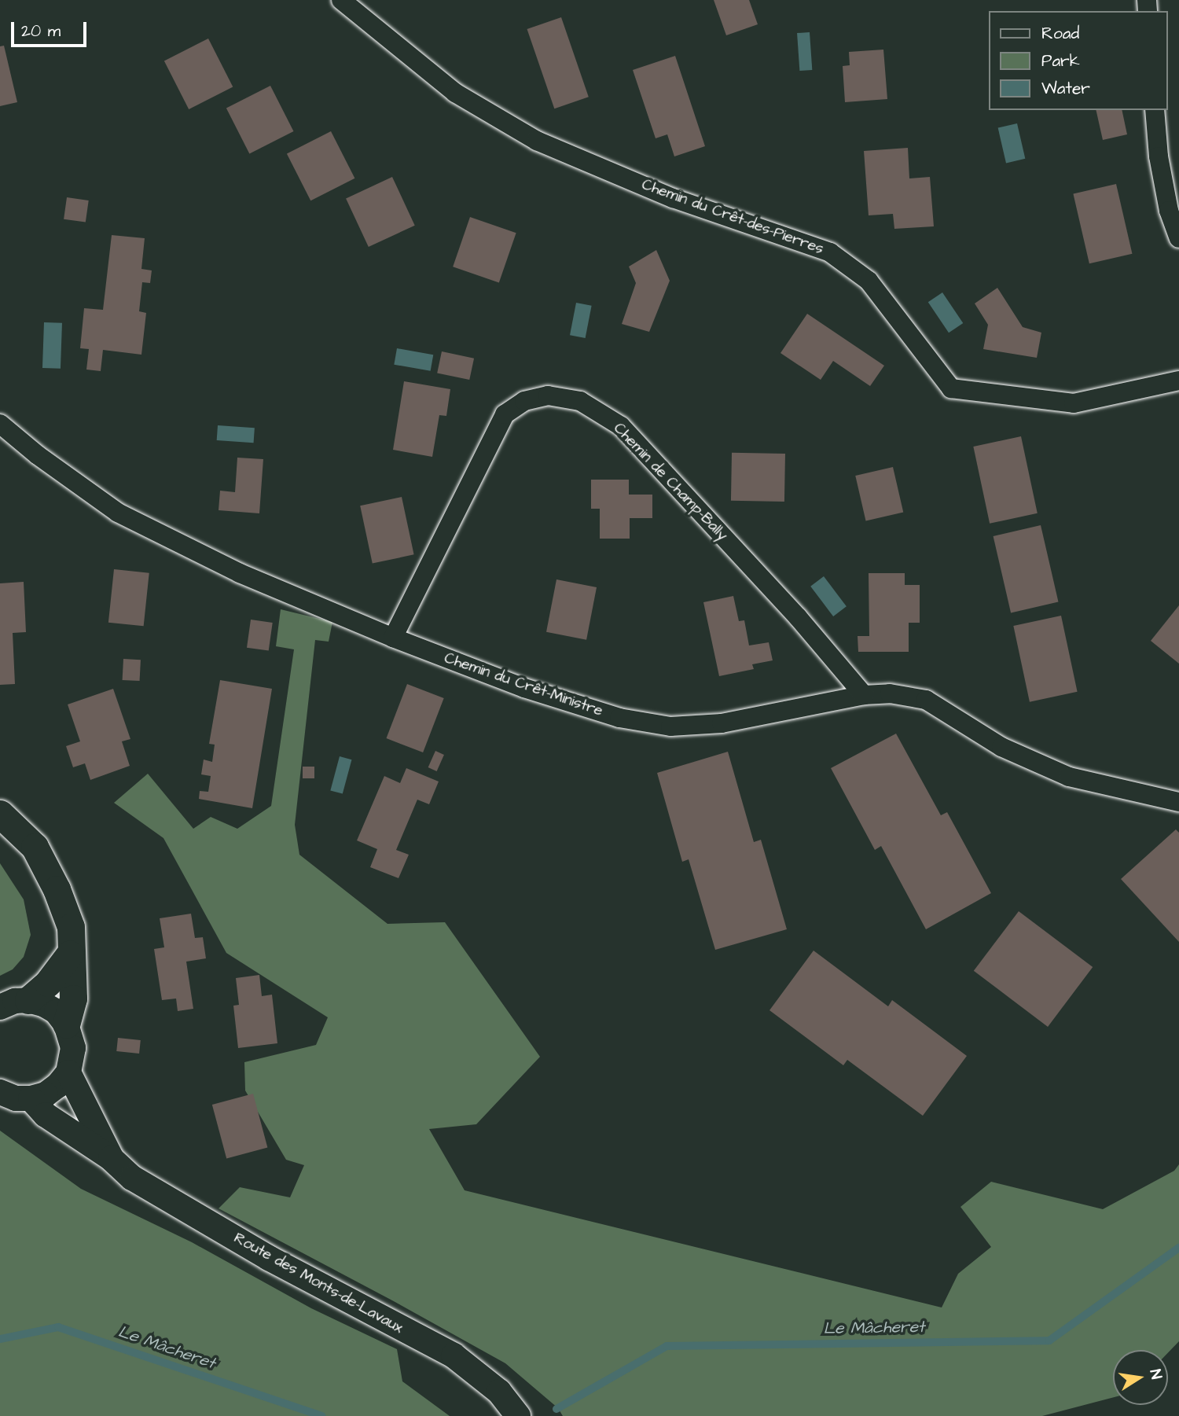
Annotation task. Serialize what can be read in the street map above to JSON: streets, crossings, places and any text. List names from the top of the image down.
{
  "streets": {
    "street": [
      "Chemin du Crêt-des-Pierres",
      "Chemin de Champ-Bally",
      "Chemin du Crêt-Ministre",
      "Route des Monts-de-Lavaux"
    ]
  },
  "crossings": [
    ["Chemin de Champ-Bally", "Chemin du Crêt-Ministre"]
  ],
  "water": ["Le Mâcheret"],
  "legend": ["Road", "Park", "Water"],
  "scale_bar": "20 m",
  "north": "right"
}
